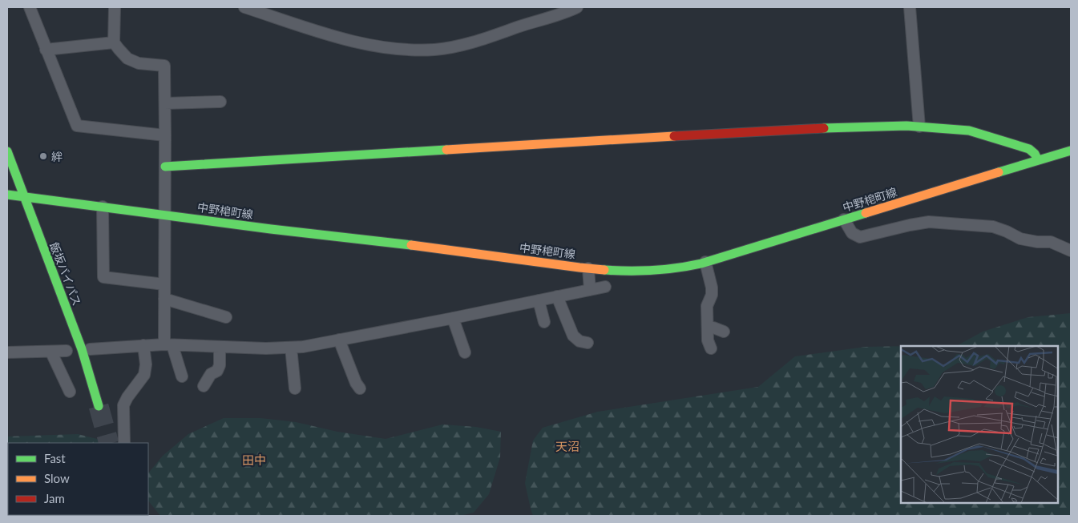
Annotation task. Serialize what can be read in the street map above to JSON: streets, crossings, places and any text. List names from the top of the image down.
{
  "streets": {
    "main road": ["中野梍町線", "飯坂バイパス"]
  },
  "crossings": [
    ["中野梍町線", "飯坂バイパス"]
  ],
  "districts": ["天沼", "田中"],
  "places": ["絆"],
  "legend": ["Fast", "Slow", "Jam"]
}
